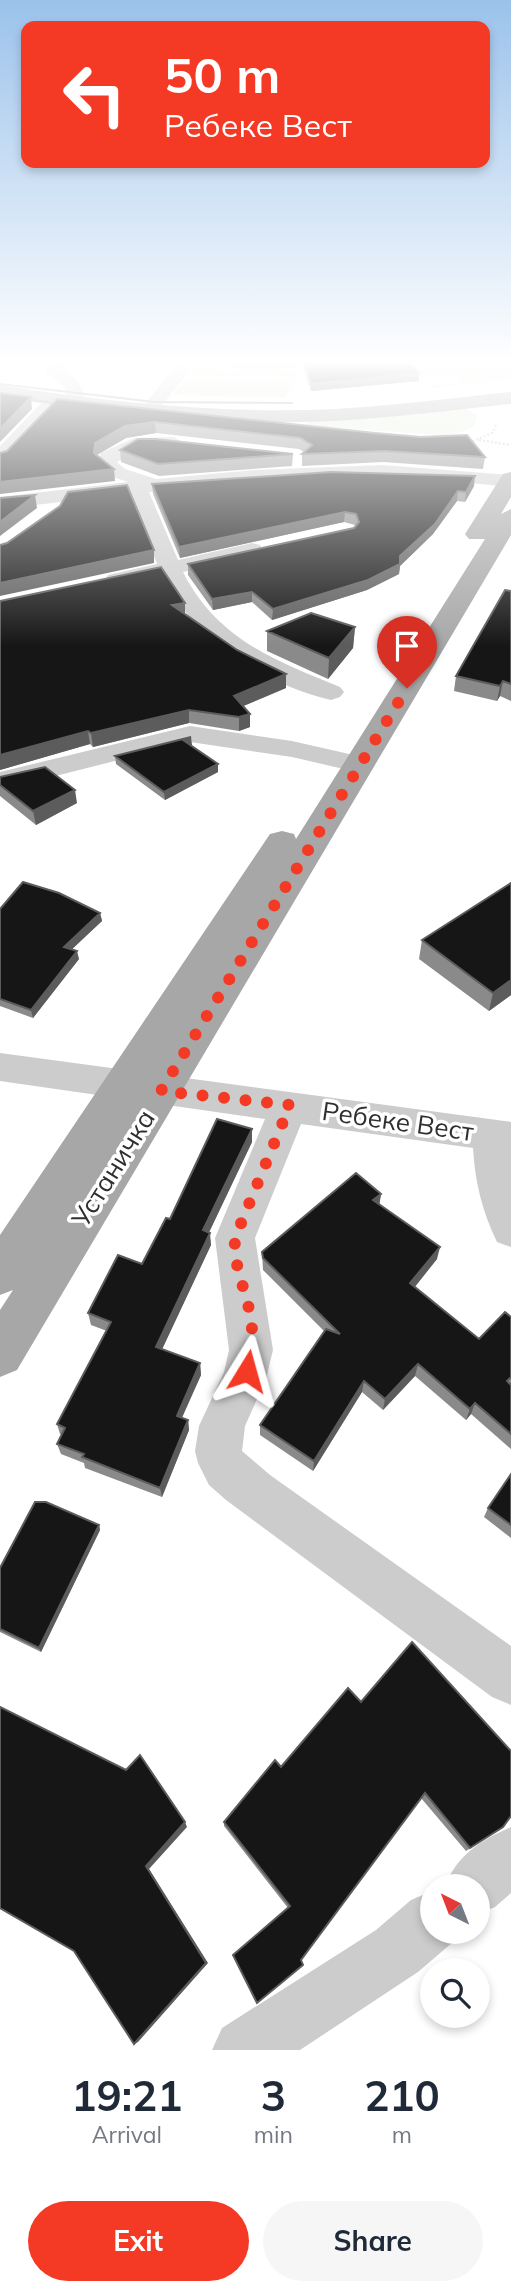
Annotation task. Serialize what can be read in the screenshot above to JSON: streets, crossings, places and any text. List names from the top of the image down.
{
  "streets": {
    "main road": ["Устаничка"],
    "street": ["Ребеке Вест"]
  },
  "crossings": [
    ["Ребеке Вест", "Устаничка"]
  ],
  "north": "top left",
  "page": {
    "turn": ["50 m", "Ребеке Вест"],
    "eta": [
      "19:21",
      "Arrival",
      "3",
      "min",
      "210",
      "m"
    ],
    "buttons": ["Exit", "Share"]
  }
}
